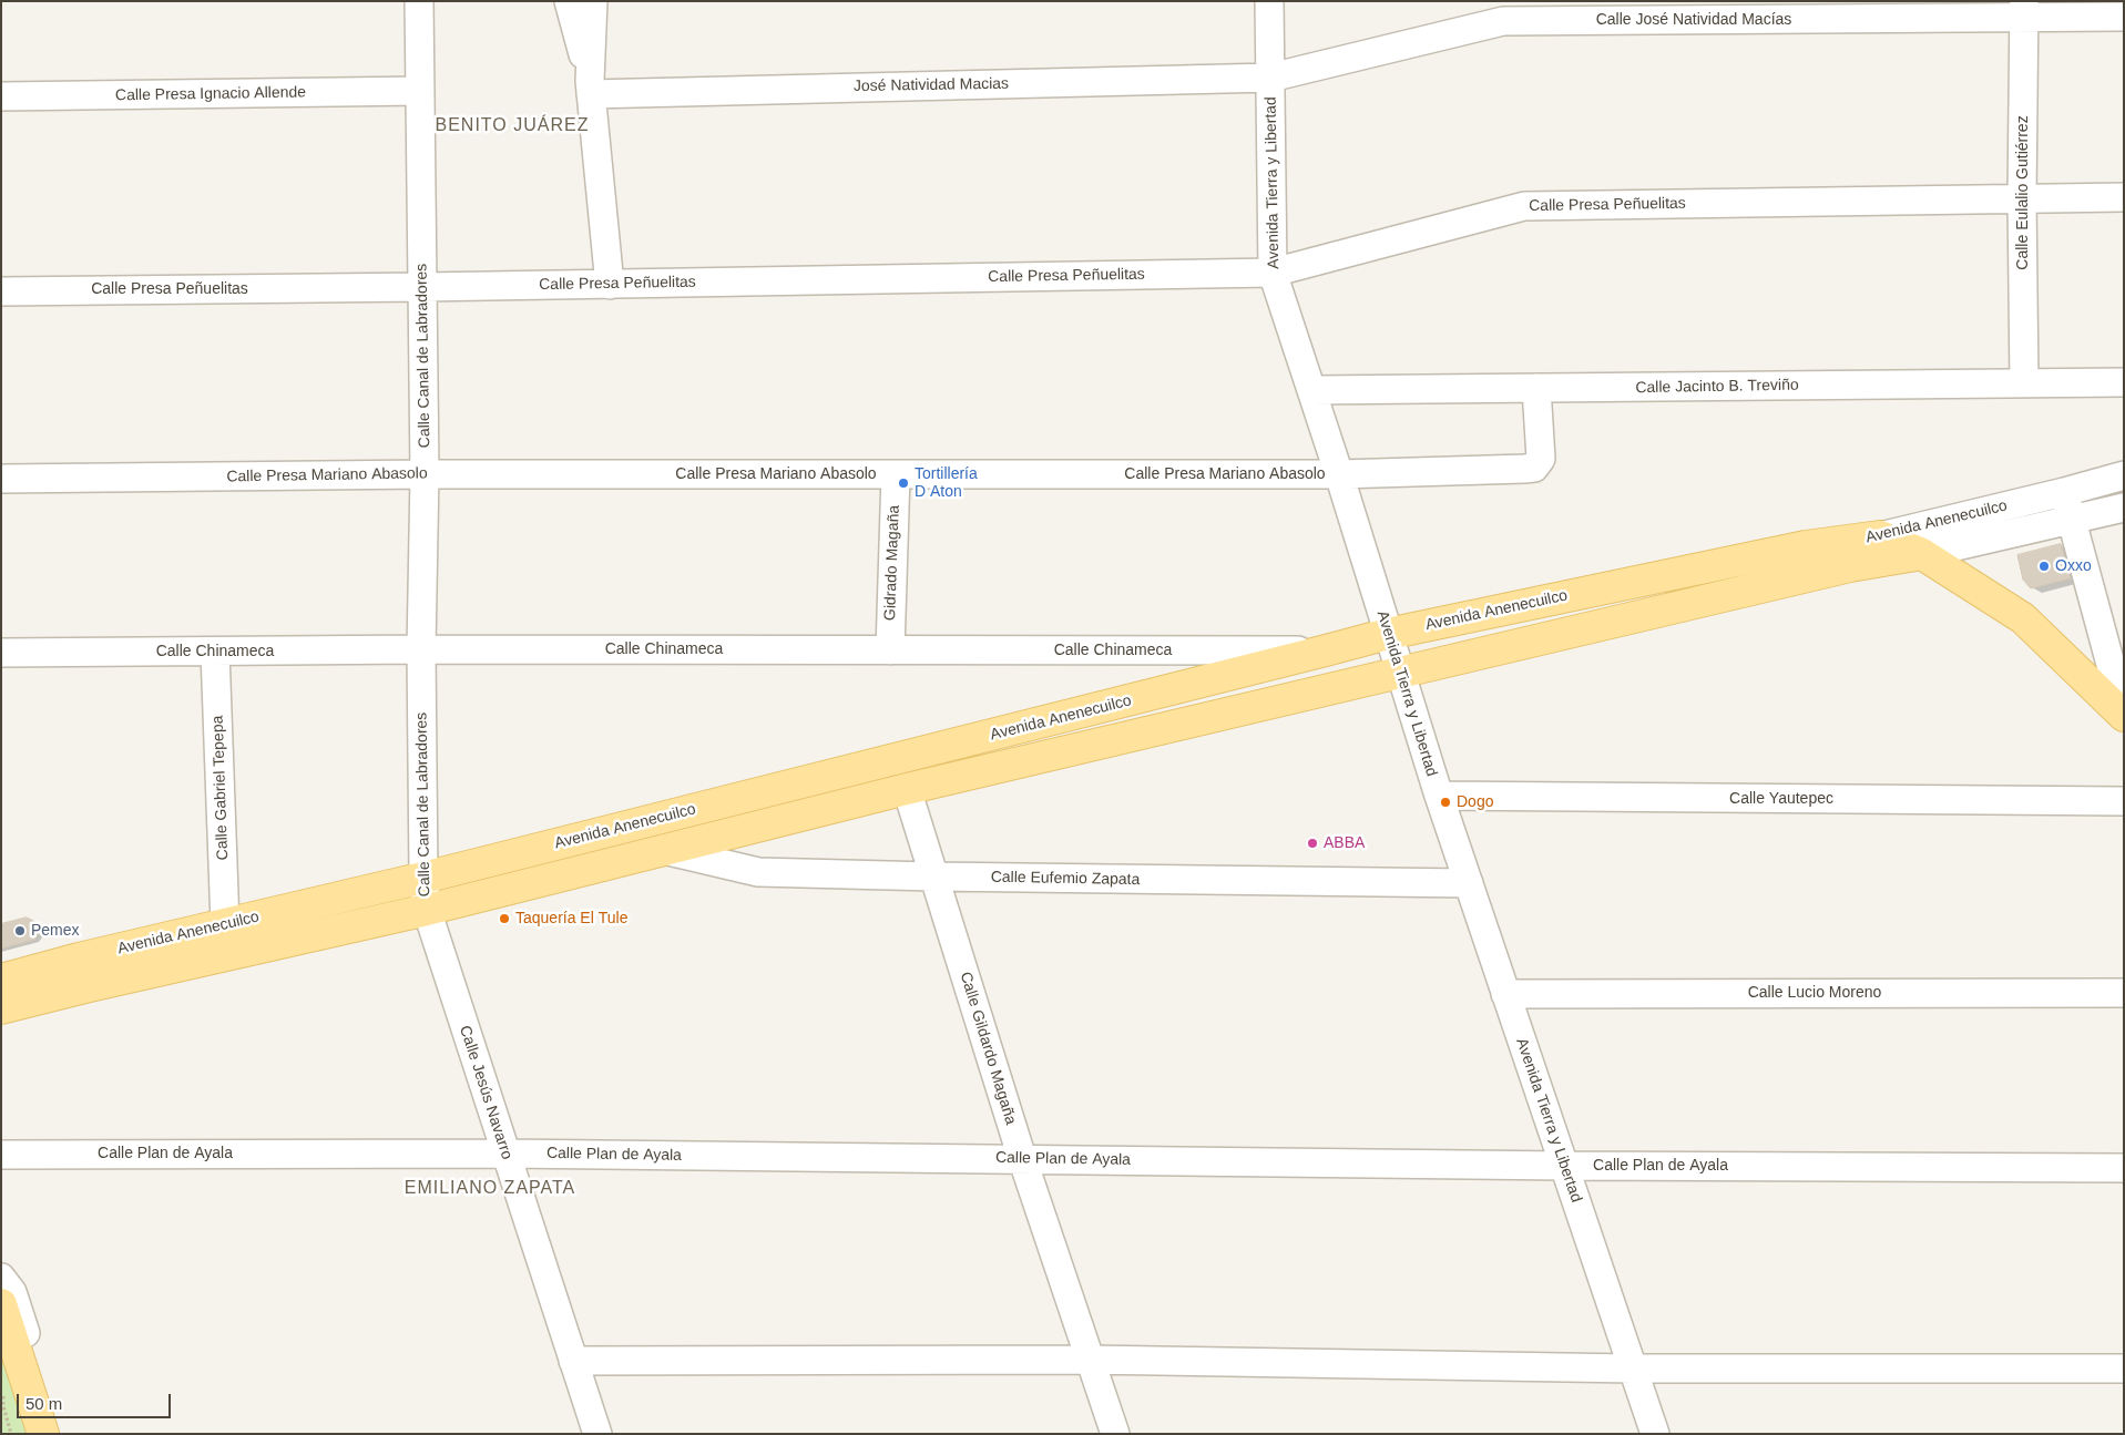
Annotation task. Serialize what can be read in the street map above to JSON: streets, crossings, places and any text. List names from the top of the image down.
{
  "streets": {
    "main road": ["Avenida Anenecuilco"],
    "street": [
      "Calle José Natividad Macías",
      "José Natividad Macias",
      "Calle Presa Ignacio Allende",
      "Avenida Tierra y Libertad",
      "Calle Eulalio Gutiérrez",
      "Calle Presa Peñuelitas",
      "Calle Canal de Labradores",
      "Calle Jacinto B. Treviño",
      "Calle Presa Mariano Abasolo",
      "Gidrado Magaña",
      "Calle Chinameca",
      "Calle Gabriel Tepepa",
      "Calle Yautepec",
      "Calle Eufemio Zapata",
      "Calle Lucio Moreno",
      "Calle Gildardo Magaña",
      "Calle Jesús Navarro",
      "Calle Plan de Ayala"
    ]
  },
  "crossings": [
    ["Calle José Natividad Macías", "José Natividad Macias"],
    ["Calle José Natividad Macías", "Avenida Tierra y Libertad"],
    ["Calle José Natividad Macías", "Calle Eulalio Gutiérrez"],
    ["José Natividad Macias", "Avenida Tierra y Libertad"],
    ["Calle Presa Ignacio Allende", "Calle Canal de Labradores"],
    ["Avenida Tierra y Libertad", "Calle Presa Peñuelitas"],
    ["Avenida Tierra y Libertad", "Calle Jacinto B. Treviño"],
    ["Avenida Tierra y Libertad", "Calle Presa Mariano Abasolo"],
    ["Avenida Tierra y Libertad", "Avenida Anenecuilco"],
    ["Avenida Tierra y Libertad", "Calle Yautepec"],
    ["Avenida Tierra y Libertad", "Calle Eufemio Zapata"],
    ["Avenida Tierra y Libertad", "Calle Lucio Moreno"],
    ["Avenida Tierra y Libertad", "Calle Plan de Ayala"],
    ["Calle Eulalio Gutiérrez", "Calle Presa Peñuelitas"],
    ["Calle Eulalio Gutiérrez", "Calle Jacinto B. Treviño"],
    ["Calle Presa Peñuelitas", "Calle Canal de Labradores"],
    ["Calle Canal de Labradores", "Calle Presa Mariano Abasolo"],
    ["Calle Canal de Labradores", "Avenida Anenecuilco"],
    ["Calle Canal de Labradores", "Calle Chinameca"],
    ["Calle Canal de Labradores", "Calle Jesús Navarro"],
    ["Calle Jacinto B. Treviño", "Calle Presa Mariano Abasolo"],
    ["Calle Presa Mariano Abasolo", "Gidrado Magaña"],
    ["Avenida Anenecuilco", "Calle Chinameca"],
    ["Avenida Anenecuilco", "Calle Gabriel Tepepa"],
    ["Avenida Anenecuilco", "Calle Eufemio Zapata"],
    ["Avenida Anenecuilco", "Calle Gildardo Magaña"],
    ["Avenida Anenecuilco", "Calle Jesús Navarro"],
    ["Gidrado Magaña", "Calle Chinameca"],
    ["Calle Chinameca", "Calle Gabriel Tepepa"],
    ["Calle Eufemio Zapata", "Calle Gildardo Magaña"],
    ["Calle Gildardo Magaña", "Calle Plan de Ayala"],
    ["Calle Jesús Navarro", "Calle Plan de Ayala"]
  ],
  "districts": ["BENITO JUÁREZ", "EMILIANO ZAPATA"],
  "places": [
    "Tortillería D Aton",
    "Oxxo",
    "Dogo",
    "ABBA",
    "Taquería El Tule",
    "Pemex"
  ],
  "scale_bar": "50 m"
}
